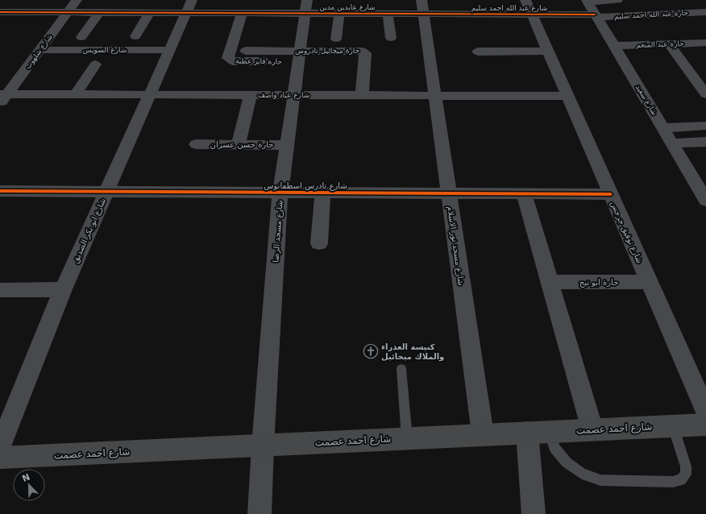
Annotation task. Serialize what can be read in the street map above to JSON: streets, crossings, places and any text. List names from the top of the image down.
{
  "streets": {
    "main road": ["شارع احمد عصمت"],
    "street": [
      "شارع عابدين مدين",
      "شارع عبد الله احمد سليم",
      "حارة عبد الله احمد سليم",
      "حارة عبد المنعم",
      "شارع السويس",
      "حارة ميخائيل تادروس",
      "شارع شلهوب",
      "حارة فايز عطية",
      "شارع عياد واصف",
      "شارع سعيد",
      "حارة حسن عسران",
      "شارع تادرس اسطفانوس",
      "شارع ابو بكر الصديق",
      "شارع مسجد الرضا",
      "شارع توفيق جرجس",
      "شارع مسجد نور الاسلام",
      "حارة ابو تيج"
    ]
  },
  "crossings": [
    ["شارع عابدين مدين", "شارع عبد الله احمد سليم"],
    ["شارع عابدين مدين", "شارع شلهوب"],
    ["شارع عابدين مدين", "حارة فايز عطية"],
    ["شارع عابدين مدين", "شارع ابو بكر الصديق"],
    ["شارع عابدين مدين", "شارع مسجد الرضا"],
    ["شارع عابدين مدين", "شارع مسجد نور الاسلام"],
    ["شارع عبد الله احمد سليم", "حارة عبد الله احمد سليم"],
    ["شارع عبد الله احمد سليم", "شارع سعيد"],
    ["شارع عبد الله احمد سليم", "شارع توفيق جرجس"],
    ["شارع عبد الله احمد سليم", "شارع مسجد نور الاسلام"],
    ["حارة عبد الله احمد سليم", "شارع سعيد"],
    ["حارة عبد المنعم", "شارع سعيد"],
    ["شارع السويس", "شارع شلهوب"],
    ["شارع السويس", "شارع ابو بكر الصديق"],
    ["حارة ميخائيل تادروس", "حارة فايز عطية"],
    ["حارة ميخائيل تادروس", "شارع عياد واصف"],
    ["حارة ميخائيل تادروس", "شارع مسجد الرضا"],
    ["شارع شلهوب", "شارع عياد واصف"],
    ["حارة فايز عطية", "شارع مسجد الرضا"],
    ["شارع عياد واصف", "شارع ابو بكر الصديق"],
    ["شارع عياد واصف", "شارع مسجد الرضا"],
    ["شارع عياد واصف", "شارع توفيق جرجس"],
    ["شارع عياد واصف", "شارع مسجد نور الاسلام"],
    ["حارة حسن عسران", "شارع مسجد الرضا"],
    ["شارع تادرس اسطفانوس", "شارع ابو بكر الصديق"],
    ["شارع تادرس اسطفانوس", "شارع مسجد الرضا"],
    ["شارع تادرس اسطفانوس", "شارع توفيق جرجس"],
    ["شارع تادرس اسطفانوس", "شارع مسجد نور الاسلام"],
    ["شارع مسجد الرضا", "شارع احمد عصمت"],
    ["شارع توفيق جرجس", "حارة ابو تيج"],
    ["شارع مسجد نور الاسلام", "شارع احمد عصمت"]
  ],
  "places": {
    "church": ["كنيسة العذراء والملاك ميخائيل"]
  },
  "north": "top left"
}
